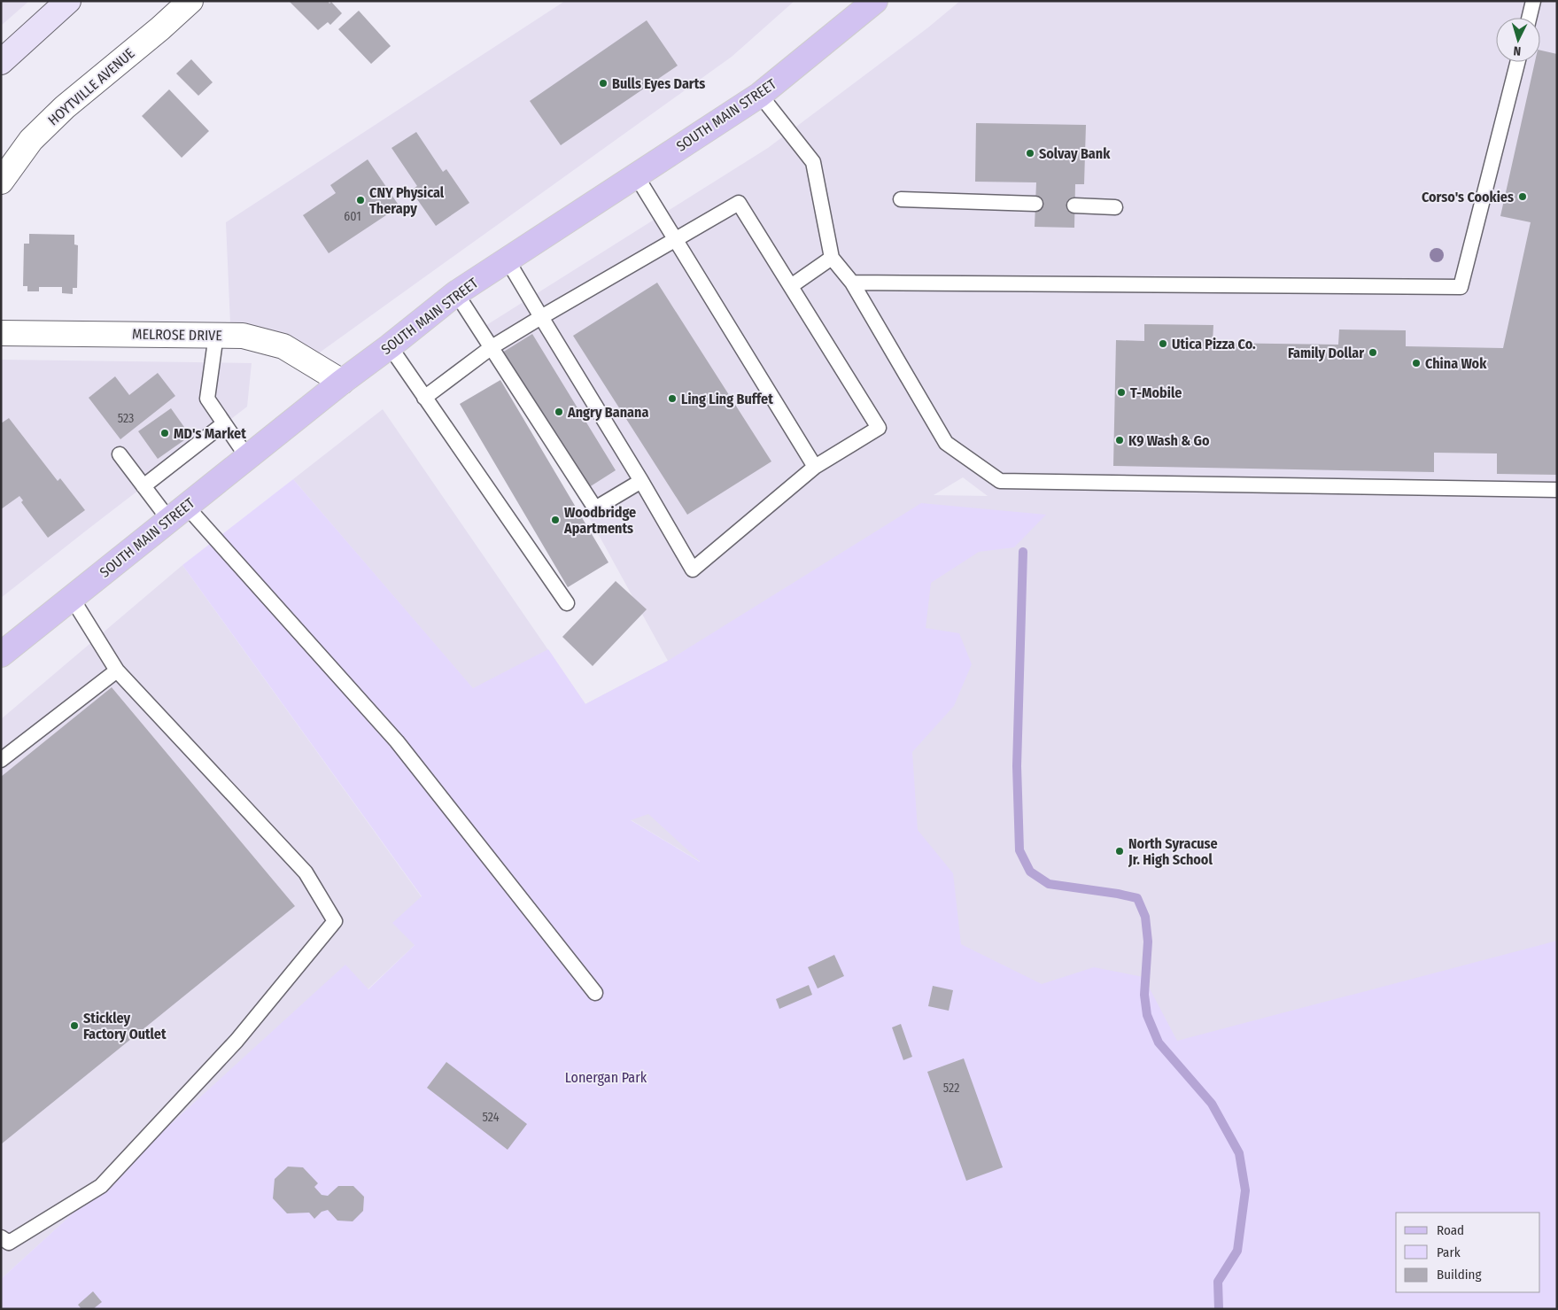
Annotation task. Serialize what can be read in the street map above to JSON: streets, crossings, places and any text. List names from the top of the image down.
{
  "streets": {
    "main road": ["SOUTH MAIN STREET"],
    "street": ["HOYTVILLE AVENUE", "MELROSE DRIVE"]
  },
  "crossings": [
    ["SOUTH MAIN STREET", "MELROSE DRIVE"]
  ],
  "parks": ["Lonergan Park"],
  "places": [
    "Bulls Eyes Darts",
    "Solvay Bank",
    "Corso's Cookies",
    "CNY Physical Therapy",
    "Utica Pizza Co.",
    "Family Dollar",
    "China Wok",
    "T-Mobile",
    "Ling Ling Buffet",
    "Angry Banana",
    "MD's Market",
    "K9 Wash & Go",
    "Woodbridge Apartments",
    "North Syracuse Jr. High School",
    "Stickley Factory Outlet"
  ],
  "house_numbers": [
    "601",
    "523",
    "522",
    "524"
  ],
  "legend": ["Road", "Park", "Building"],
  "north": "bottom"
}
